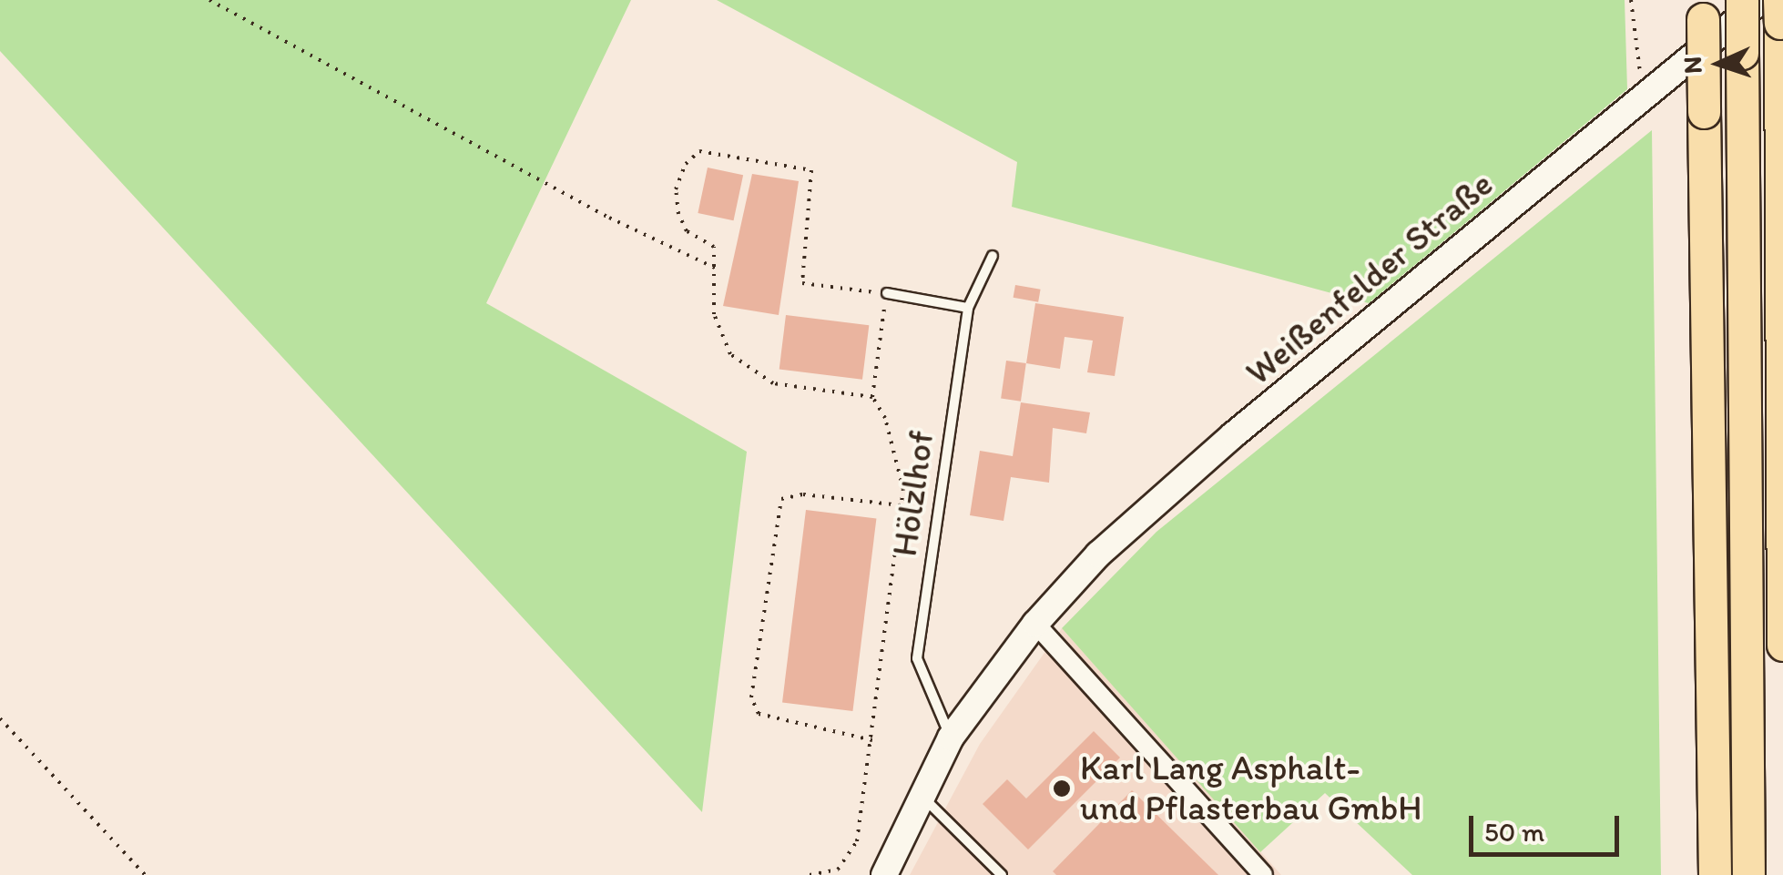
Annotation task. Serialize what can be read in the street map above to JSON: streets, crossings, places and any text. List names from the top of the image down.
{
  "streets": {
    "street": ["Weißenfelder Straße"],
    "lane": ["Hölzlhof"]
  },
  "crossings": [
    ["Weißenfelder Straße", "Hölzlhof"]
  ],
  "places": ["Karl Lang Asphalt- und Pflasterbau GmbH"],
  "scale_bar": "50 m",
  "north": "left"
}
